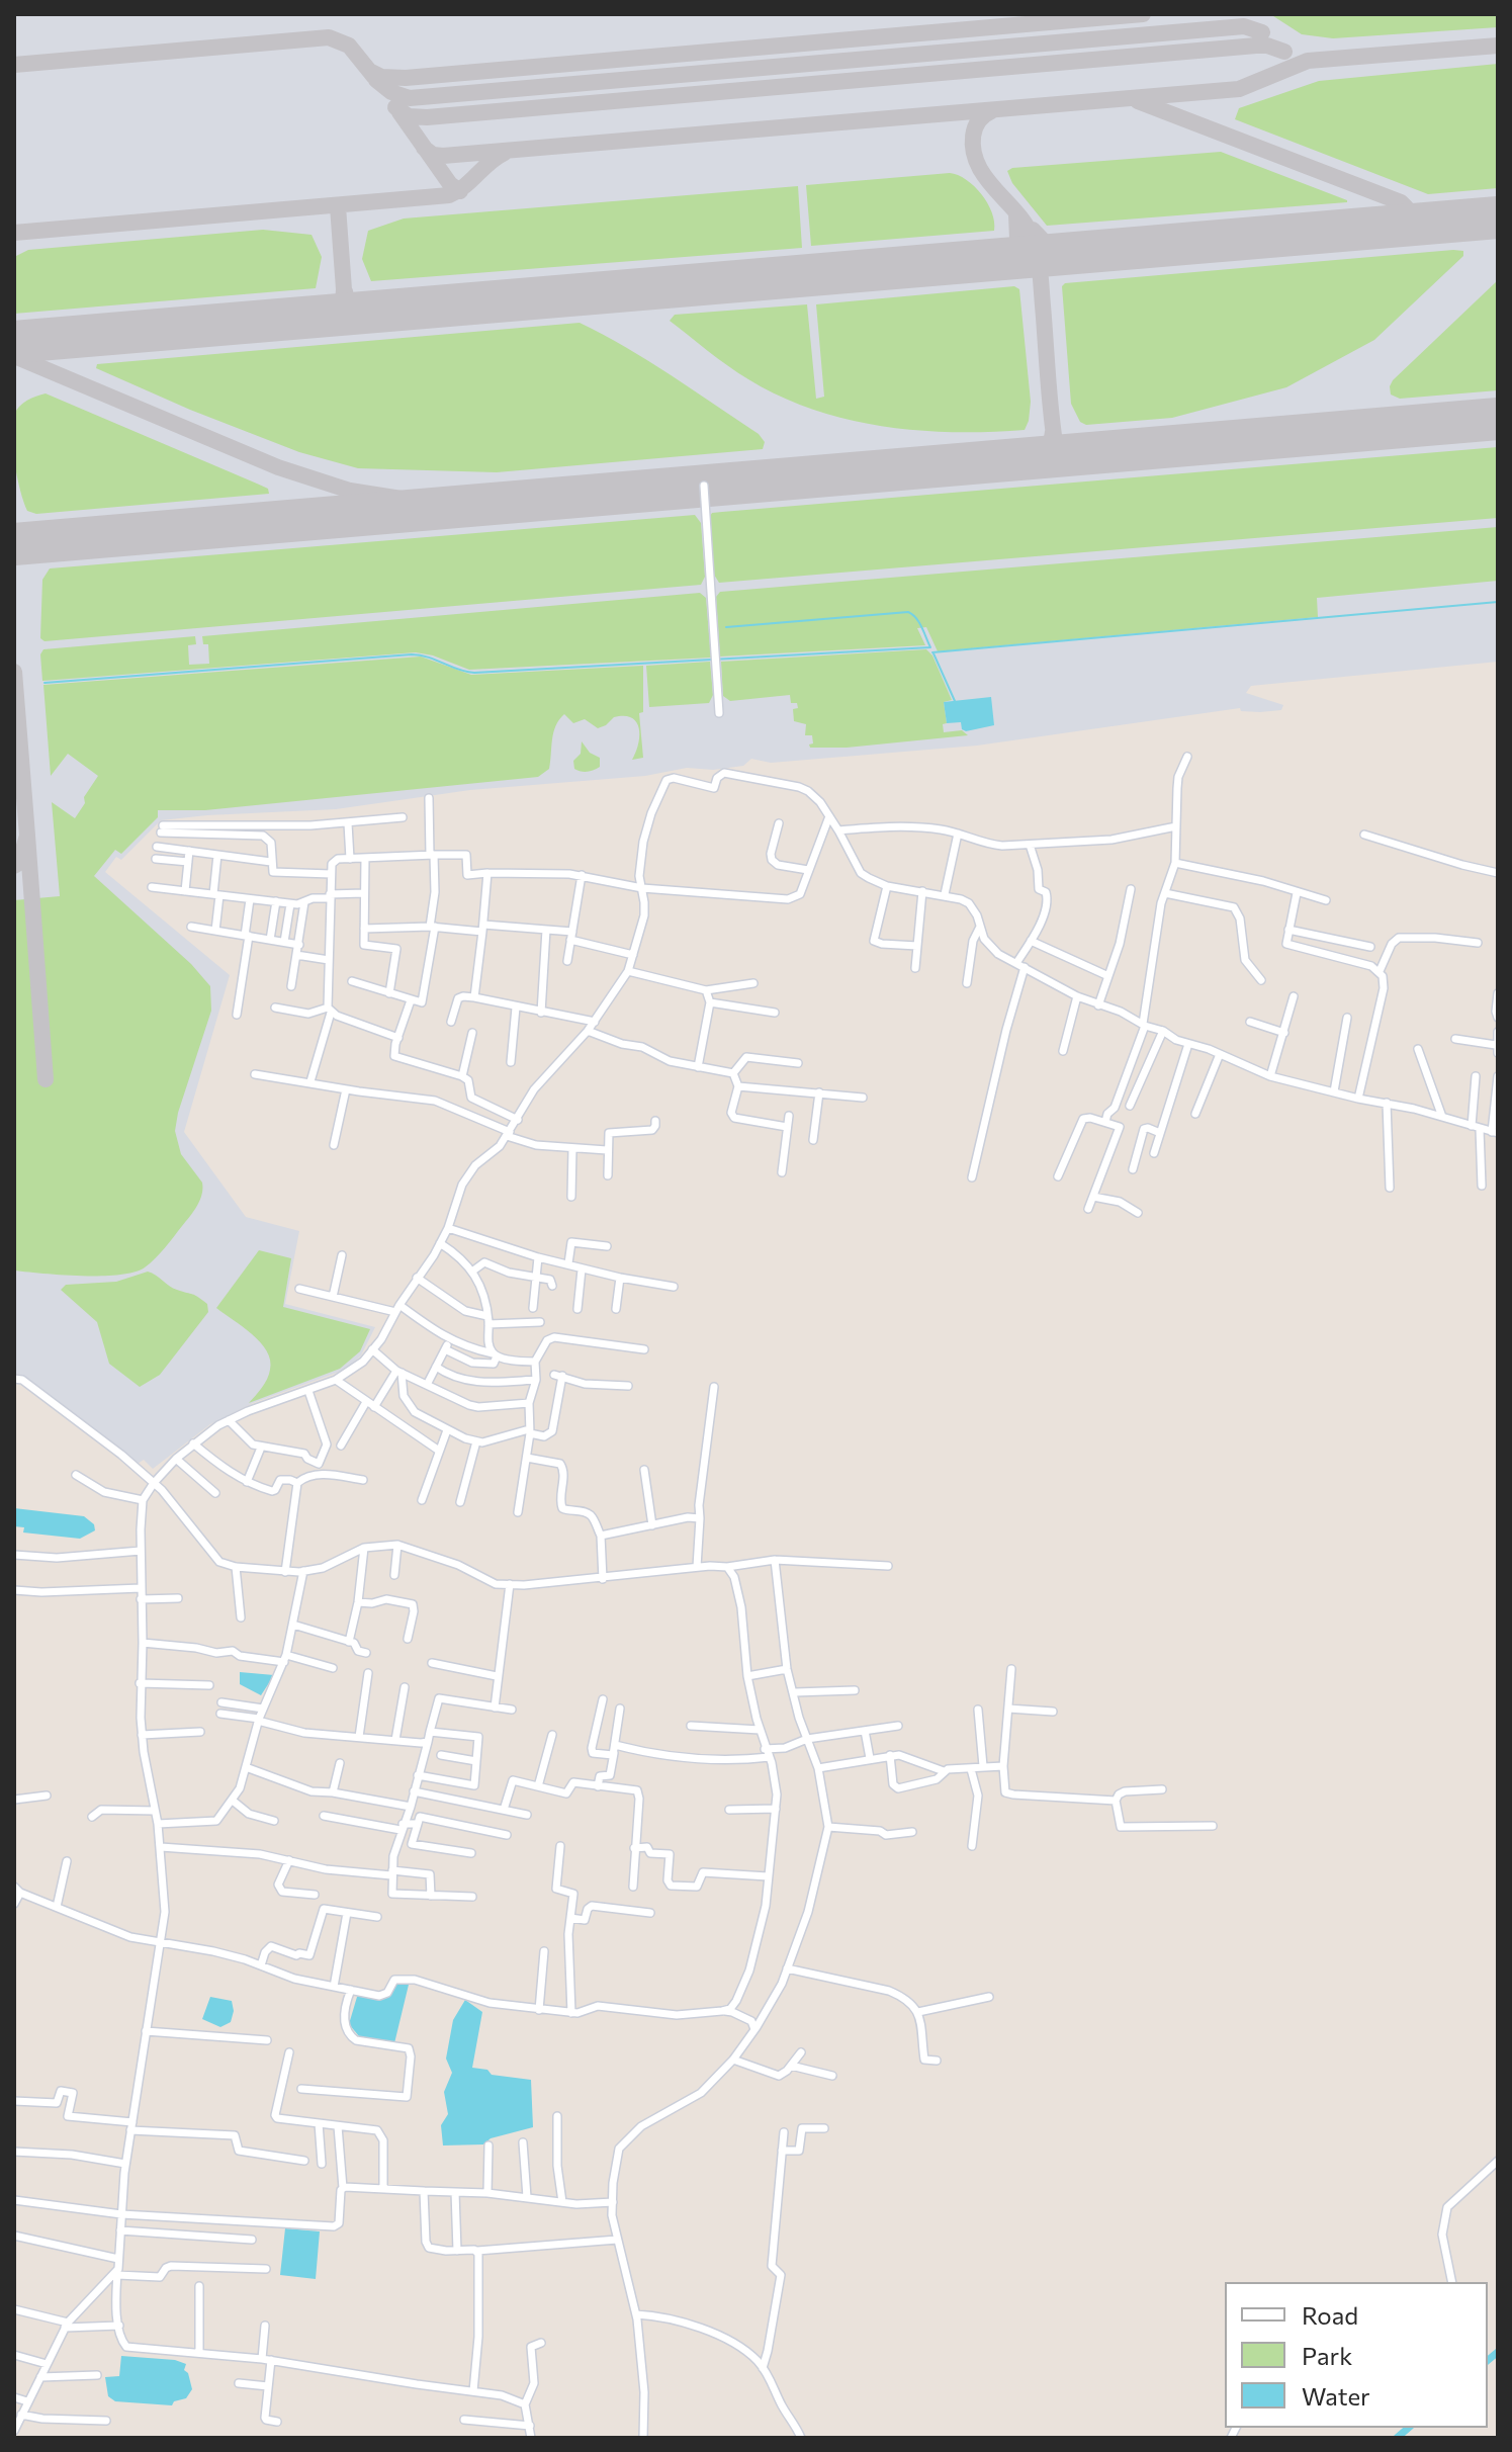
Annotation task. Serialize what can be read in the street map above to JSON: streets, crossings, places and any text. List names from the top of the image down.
{
  "legend": ["Road", "Park", "Water"]
}
